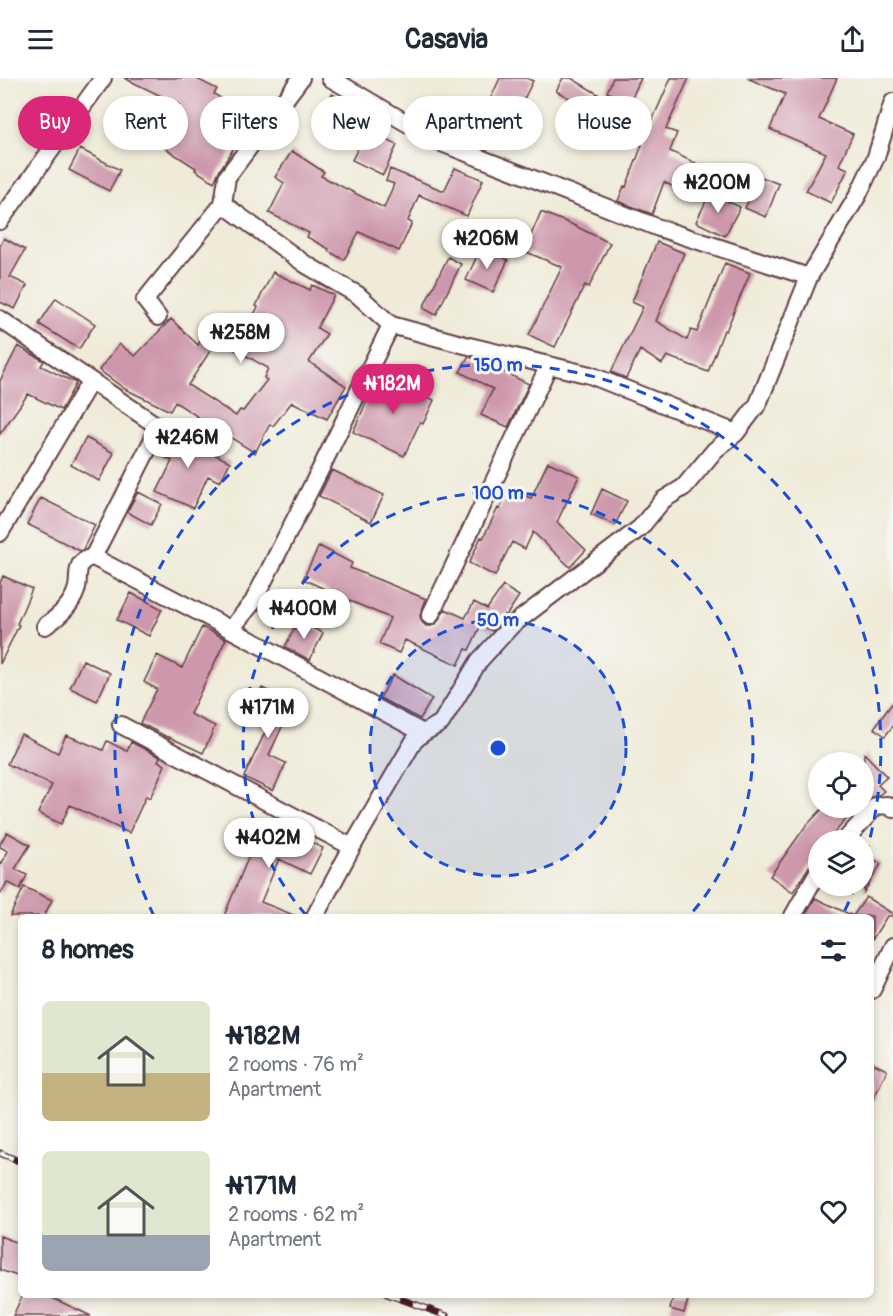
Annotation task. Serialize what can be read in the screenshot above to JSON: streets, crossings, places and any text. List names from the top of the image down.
{
  "page": {
    "header": "Casavia",
    "chip": [
      "Buy",
      "Rent",
      "Filters",
      "New",
      "Apartment",
      "House"
    ],
    "price": [
      "₦200M",
      "₦206M",
      "₦258M",
      "₦182M",
      "₦246M",
      "₦400M",
      "₦171M",
      "₦402M"
    ],
    "heading": "8 homes",
    "list": [
      {
        "name": "₦182M",
        "note": "2 rooms · 76 m² · Apartment"
      },
      {
        "name": "₦171M",
        "note": "2 rooms · 62 m² · Apartment"
      }
    ]
  },
  "rings": ["150 m", "100 m", "50 m"]
}
